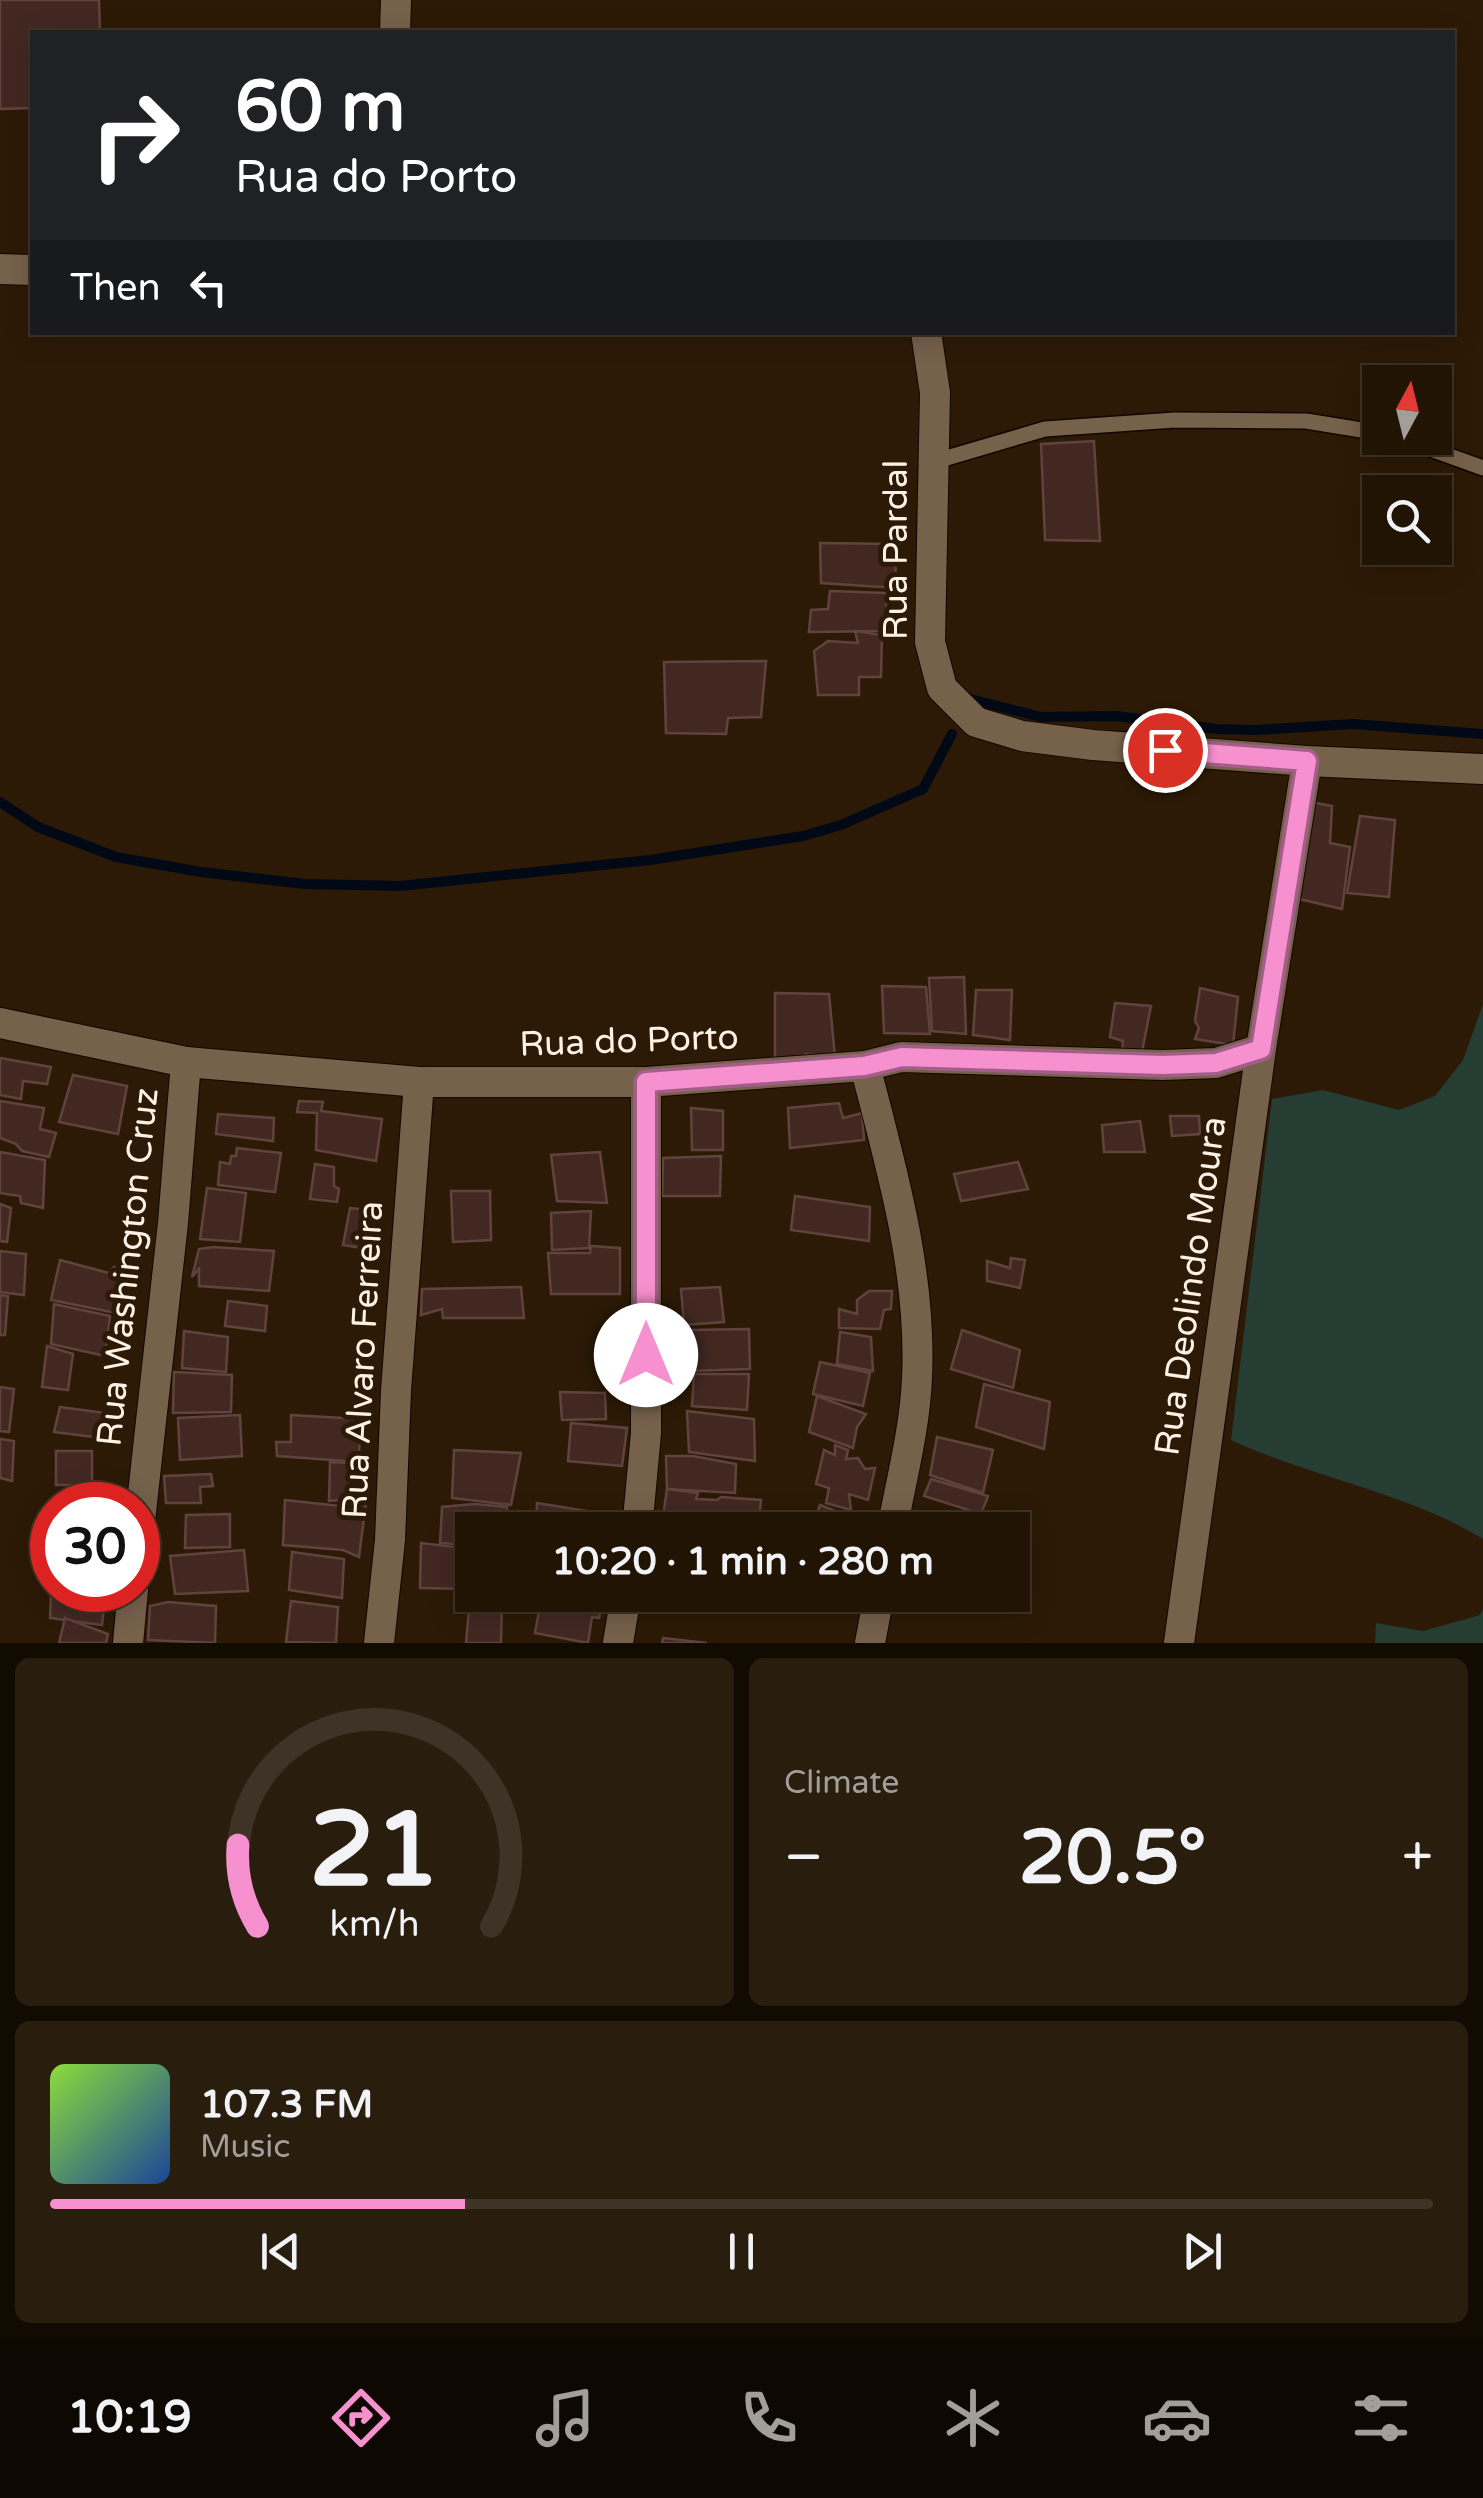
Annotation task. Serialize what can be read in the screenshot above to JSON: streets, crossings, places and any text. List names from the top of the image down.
{
  "streets": {
    "street": [
      "Rua Pardal",
      "Rua do Porto",
      "Rua Washington Cruz",
      "Rua Deolindo Moura",
      "Rua Alvaro Ferreira"
    ]
  },
  "crossings": [
    ["Rua Pardal", "Rua Deolindo Moura"],
    ["Rua do Porto", "Rua Washington Cruz"],
    ["Rua do Porto", "Rua Deolindo Moura"],
    ["Rua do Porto", "Rua Alvaro Ferreira"]
  ],
  "north": "top",
  "page": {
    "turn": ["60 m", "Rua do Porto"],
    "then": "Then",
    "limit": "30",
    "trip": "10:20 · 1 min · 280 m",
    "tile": "Climate",
    "heat": ["−", "20.5°", "+"],
    "song": ["107.3 FM", "Music"],
    "tabs": "10:19",
    "gauge": ["21", "km/h"]
  }
}
